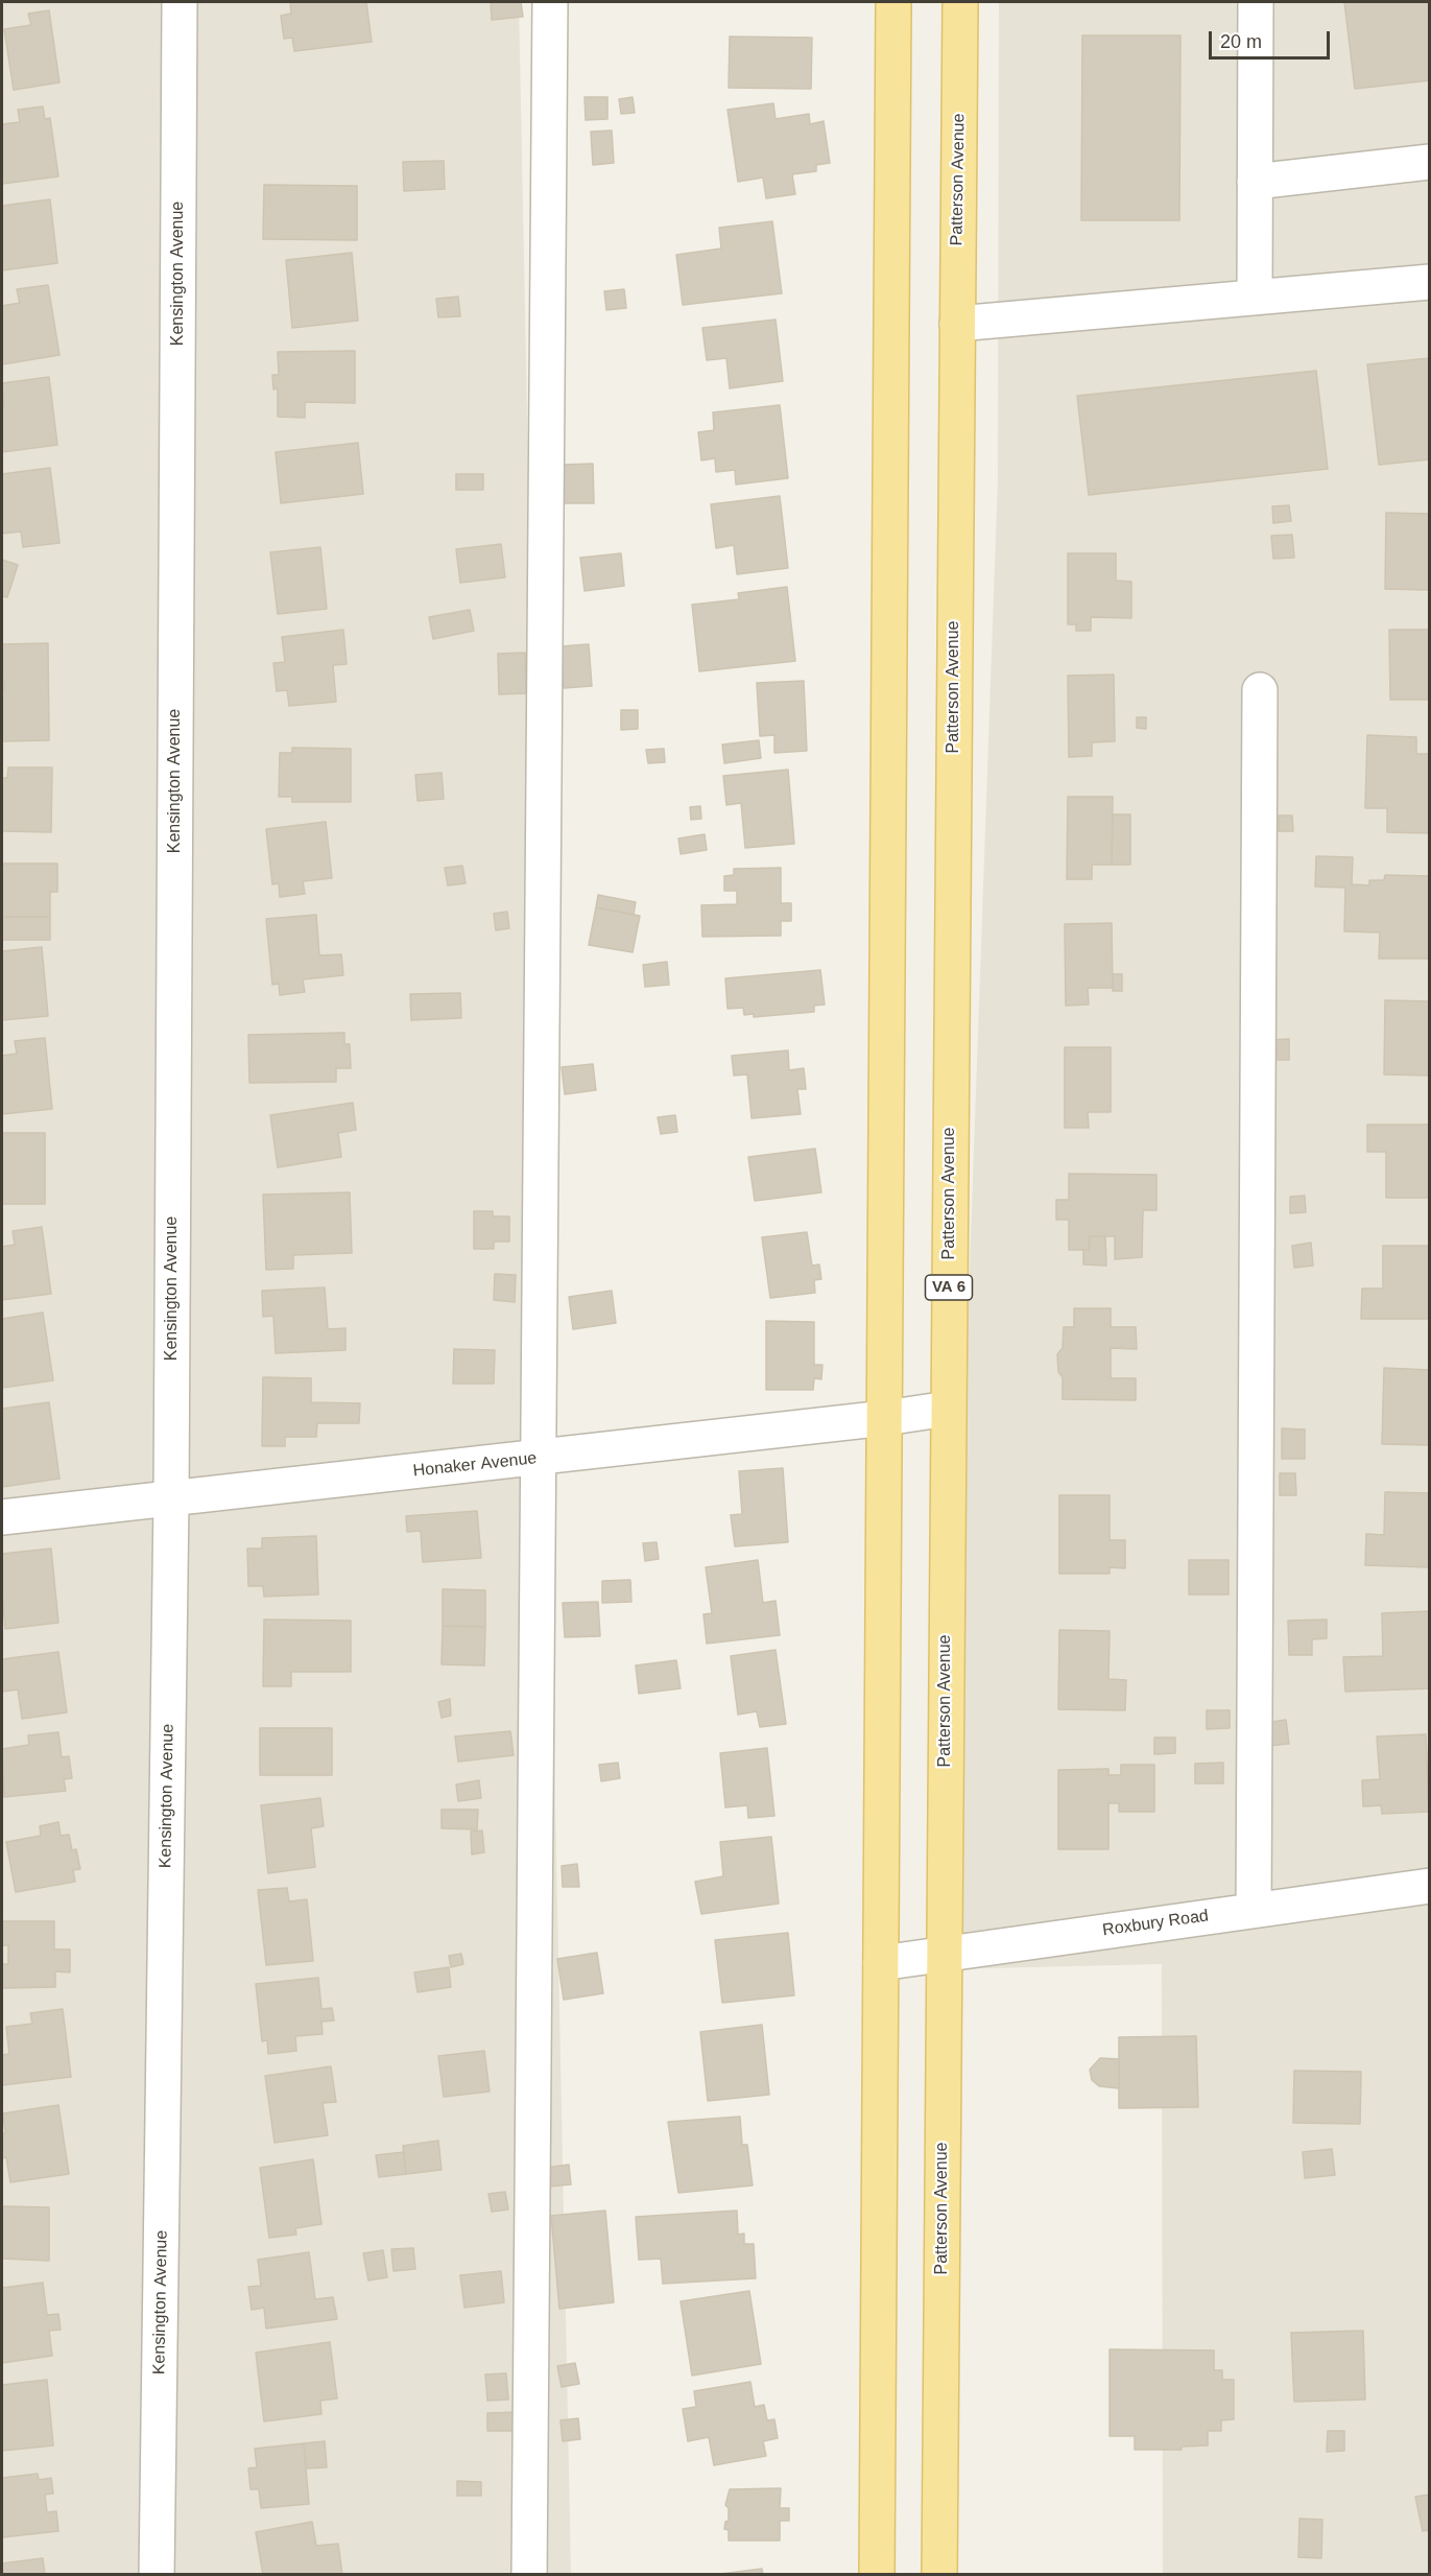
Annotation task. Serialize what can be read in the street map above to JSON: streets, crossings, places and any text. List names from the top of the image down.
{
  "streets": {
    "main road": ["Patterson Avenue", "VA 6"],
    "street": ["Kensington Avenue", "Honaker Avenue", "Roxbury Road"]
  },
  "crossings": [
    ["Patterson Avenue", "Honaker Avenue"],
    ["Patterson Avenue", "Roxbury Road"],
    ["Kensington Avenue", "Honaker Avenue"]
  ],
  "scale_bar": "20 m"
}
